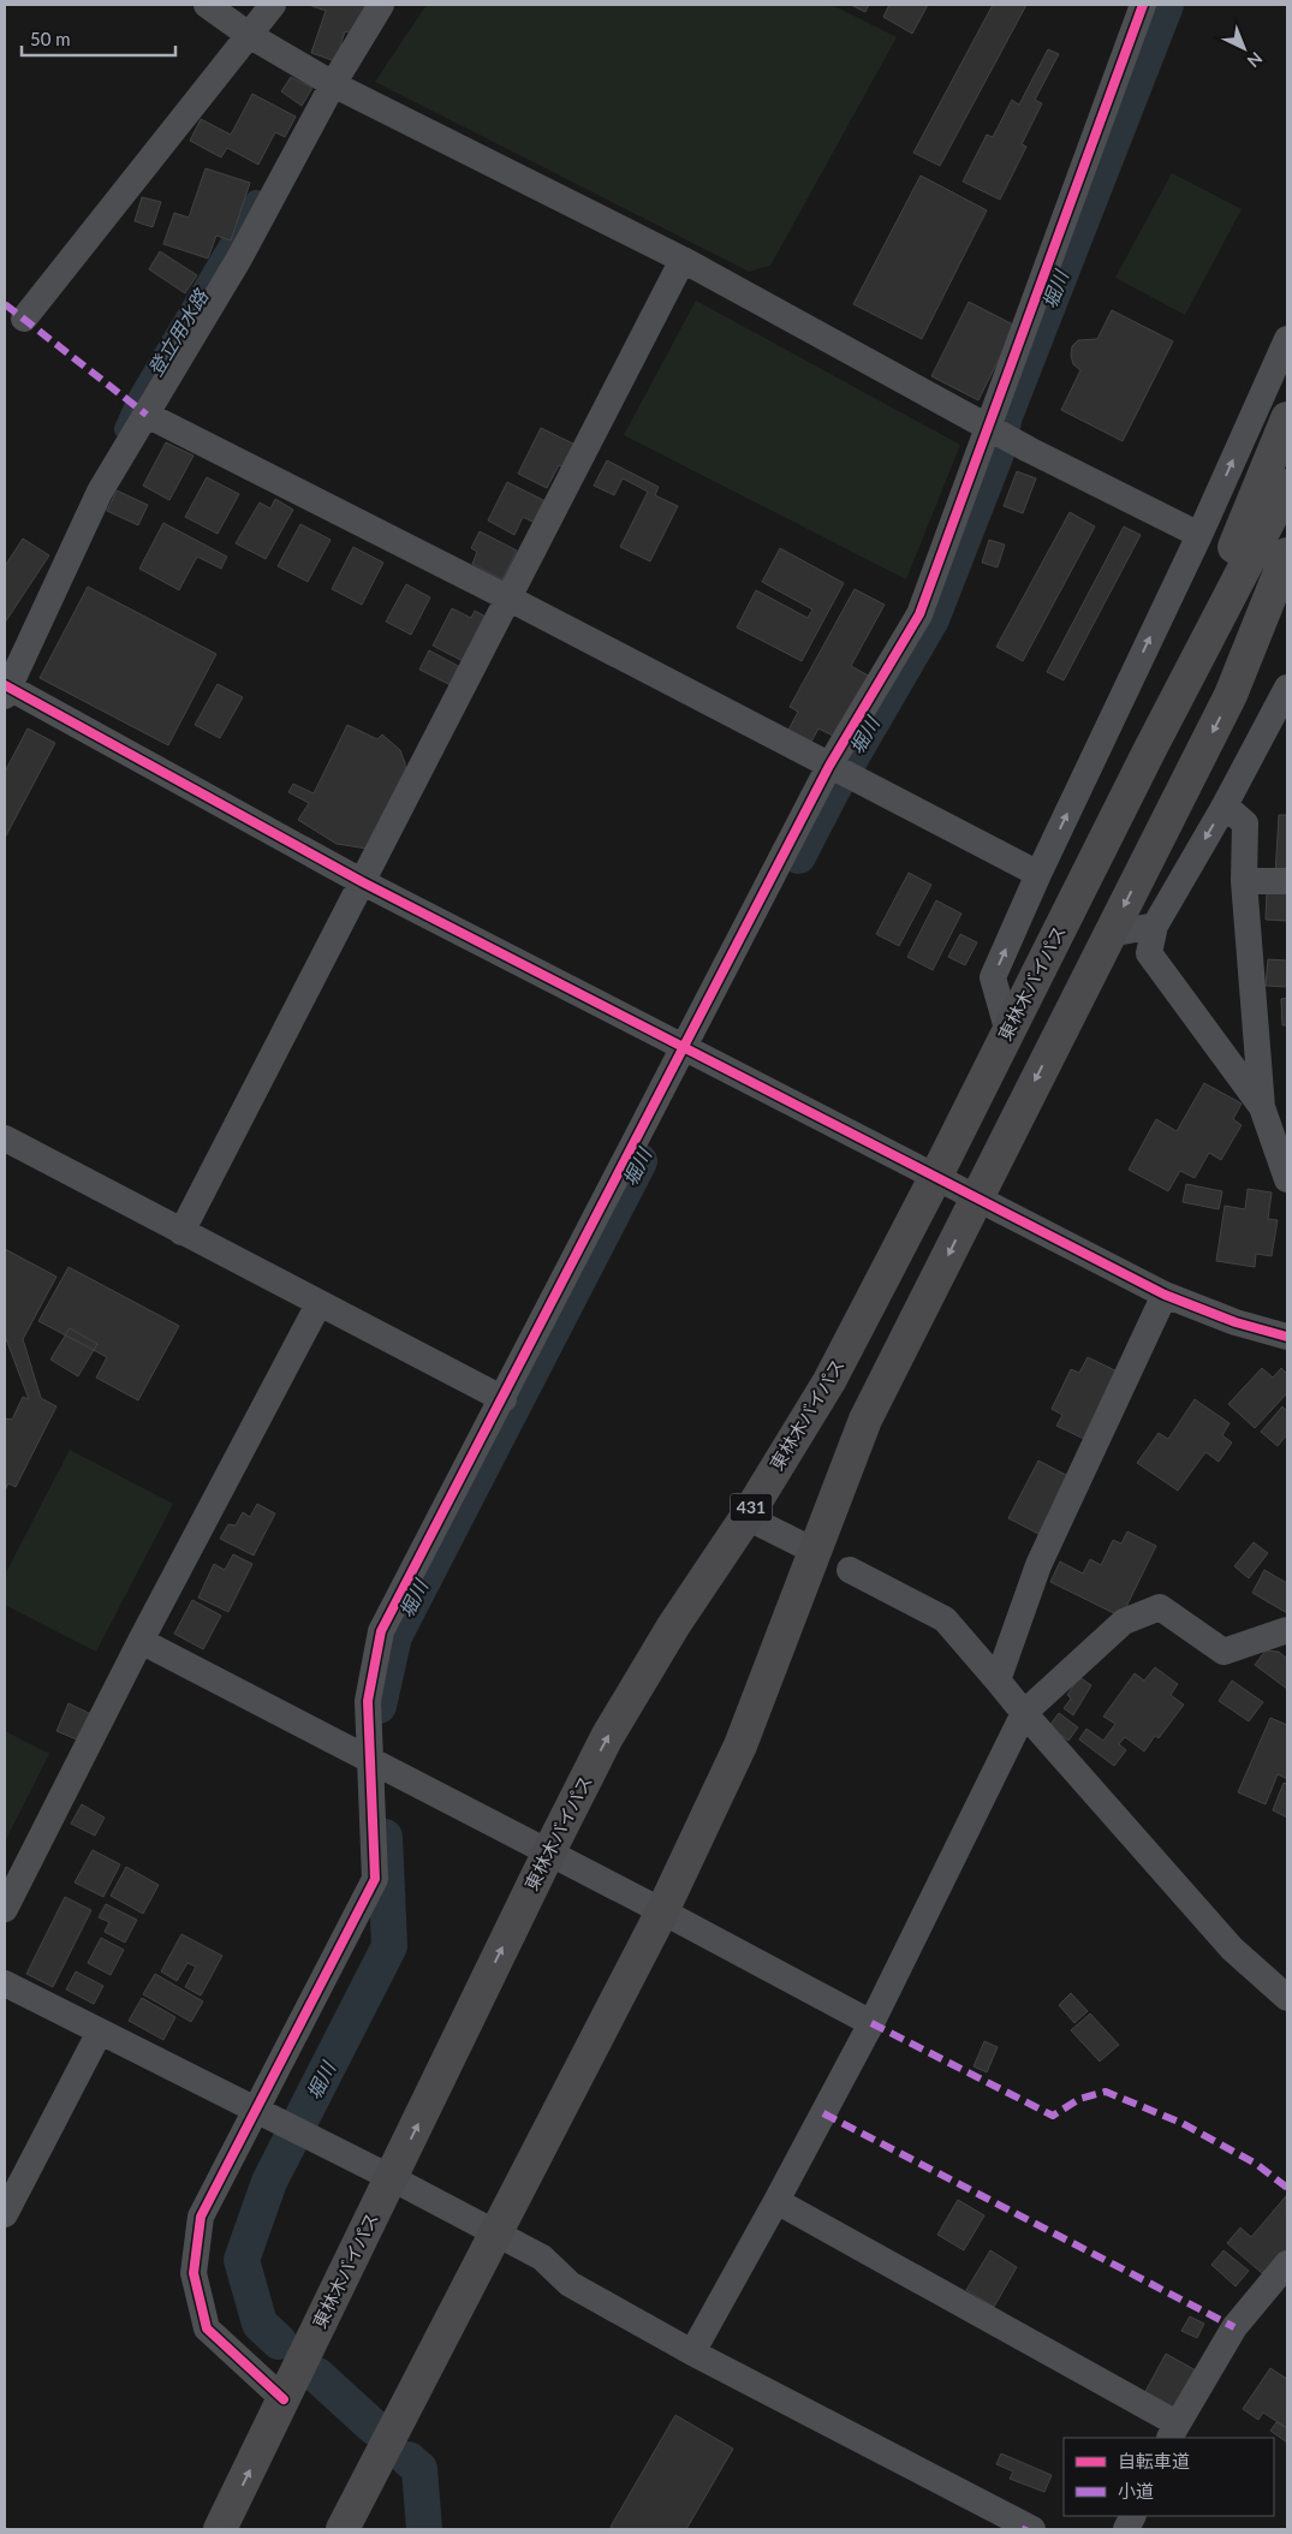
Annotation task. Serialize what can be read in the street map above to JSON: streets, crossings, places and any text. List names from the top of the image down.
{
  "streets": {
    "highway": ["東林木バイパス", "431"]
  },
  "water": ["堀川", "登立用水路"],
  "legend": ["自転車道", "小道"],
  "scale_bar": "50 m",
  "north": "bottom right"
}
